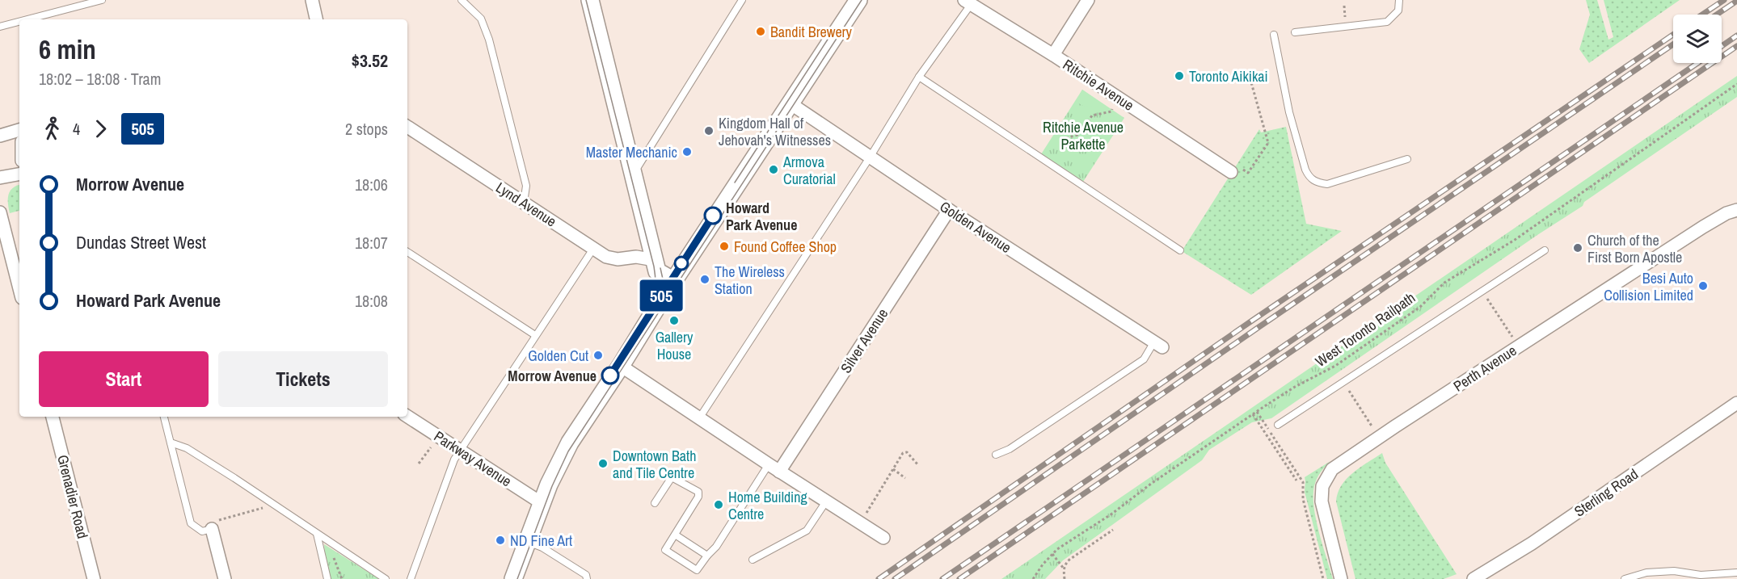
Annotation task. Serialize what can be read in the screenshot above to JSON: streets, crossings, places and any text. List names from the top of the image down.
{
  "streets": {
    "street": [
      "Ritchie Avenue",
      "Lynd Avenue",
      "Golden Avenue",
      "Silver Avenue",
      "Perth Avenue",
      "Parkway Avenue",
      "Sterling Road",
      "Grenadier Road"
    ],
    "path": ["West Toronto Railpath"]
  },
  "crossings": [
    ["Golden Avenue", "Silver Avenue"]
  ],
  "parks": ["Ritchie Avenue Parkette"],
  "places": [
    "Bandit Brewery",
    "Toronto Aikikai",
    "Kingdom Hall of Jehovah's Witnesses",
    "Master Mechanic",
    "Armova Curatorial",
    "Howard Park Avenue",
    "Found Coffee Shop",
    "Church of the First Born Apostle",
    "The Wireless Station",
    "Besi Auto Collision Limited",
    "Gallery House",
    "Golden Cut",
    "Morrow Avenue",
    "Downtown Bath and Tile Centre",
    "Home Building Centre",
    "ND Fine Art"
  ],
  "lines": ["tram line 505"],
  "page": {
    "on_map": "505",
    "heading": ["6 min", "18:02 – 18:08 · Tram", "$3.52"],
    "legs": ["4", "505", "2 stops"],
    "list": [
      {
        "name": "Morrow Avenue",
        "value": "18:06"
      },
      {
        "name": "Dundas Street West",
        "value": "18:07"
      },
      {
        "name": "Howard Park Avenue",
        "value": "18:08"
      }
    ],
    "buttons": ["Start", "Tickets"]
  }
}
